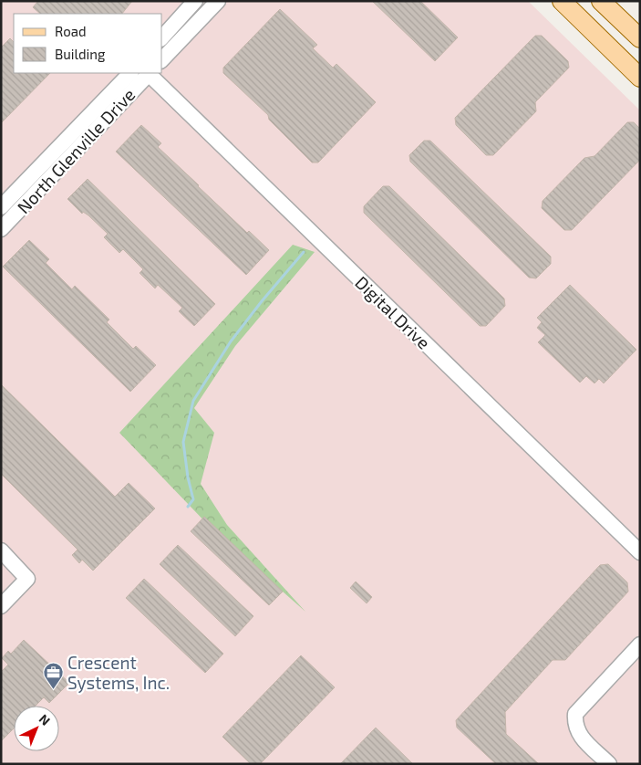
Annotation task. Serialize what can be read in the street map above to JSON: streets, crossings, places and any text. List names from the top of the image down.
{
  "streets": {
    "street": ["North Glenville Drive", "Digital Drive"]
  },
  "places": {
    "office": ["Crescent Systems, Inc."]
  },
  "legend": ["Road", "Building"],
  "north": "top right"
}
